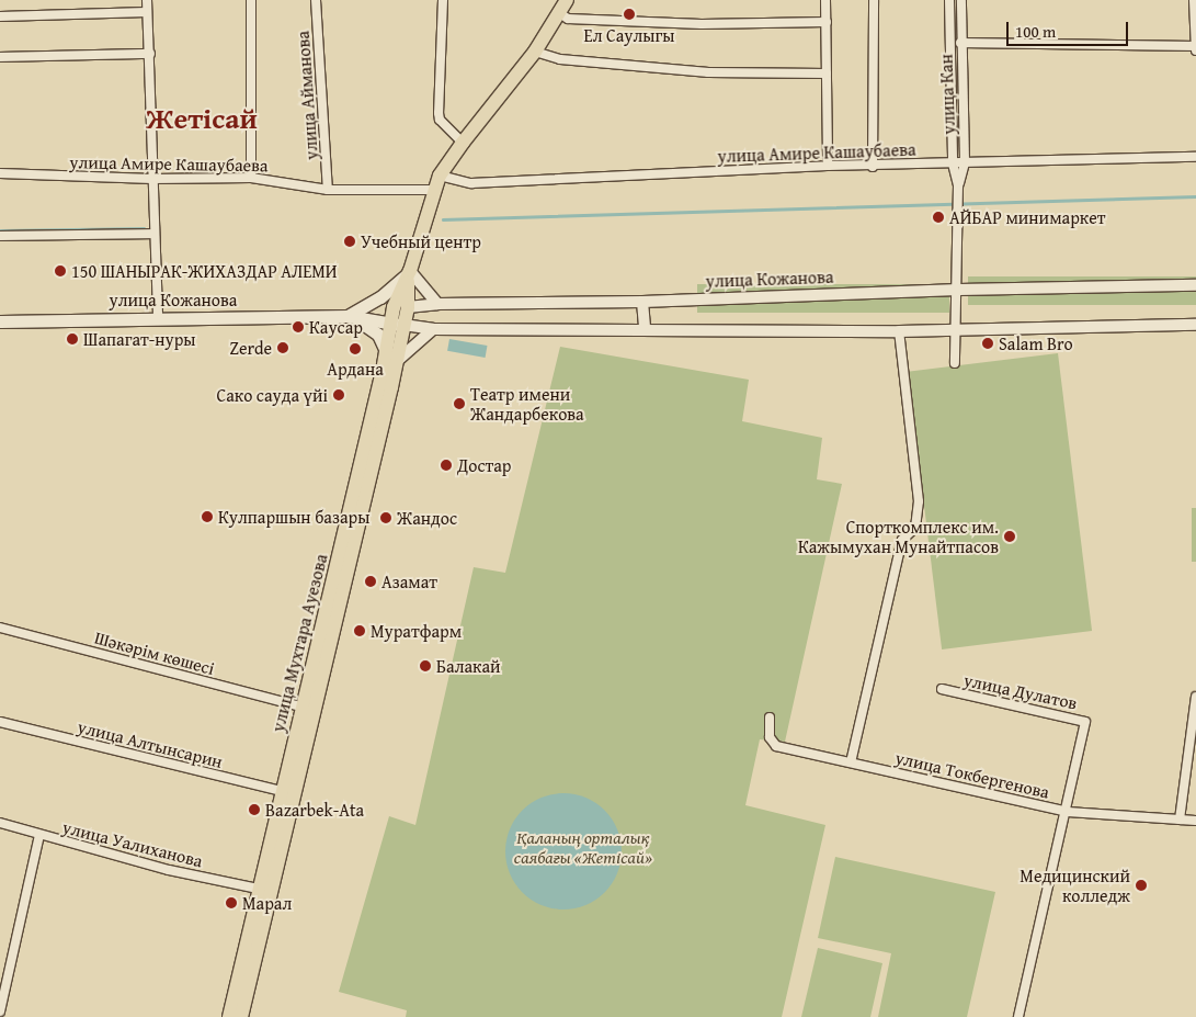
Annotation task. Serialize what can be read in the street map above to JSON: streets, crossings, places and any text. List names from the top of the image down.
{
  "streets": {
    "main road": ["улица Кожанова", "улица Мухтара Ауезова"],
    "street": [
      "улица Кан",
      "улица Айманова",
      "улица Амире Кашаубаева",
      "Шәкәрім көшесі",
      "улица Дулатов",
      "улица Алтынсарин",
      "улица Токбергенова",
      "улица Уалиханова"
    ]
  },
  "crossings": [
    ["улица Кан", "улица Амире Кашаубаева"],
    ["улица Кан", "улица Кожанова"],
    ["улица Айманова", "улица Амире Кашаубаева"],
    ["улица Амире Кашаубаева", "улица Мухтара Ауезова"],
    ["улица Кожанова", "улица Мухтара Ауезова"],
    ["улица Мухтара Ауезова", "Шәкәрім көшесі"],
    ["улица Мухтара Ауезова", "улица Алтынсарин"],
    ["улица Мухтара Ауезова", "улица Уалиханова"],
    ["улица Дулатов", "улица Токбергенова"]
  ],
  "districts": ["Жетісай"],
  "parks": ["Қаланың орталық саябағы «Жетісай»"],
  "places": [
    "Ел Саулыгы",
    "АЙБАР минимаркет",
    "Учебный центр",
    "150 ШАНЫРАК-ЖИХАЗДАР АЛЕМИ",
    "Каусар",
    "Шапагат-нуры",
    "Salam Bro",
    "Zerde",
    "Ардана",
    "Сако сауда үйі",
    "Театр имени Жандарбекова",
    "Достар",
    "Кулпаршын базары",
    "Жандос",
    "Спорткомплекс им. Кажымухан Мунайтпасов",
    "Азамат",
    "Муратфарм",
    "Балакай",
    "Bazarbek-Ata",
    "Медицинский колледж",
    "Марал"
  ],
  "scale_bar": "100 m"
}
